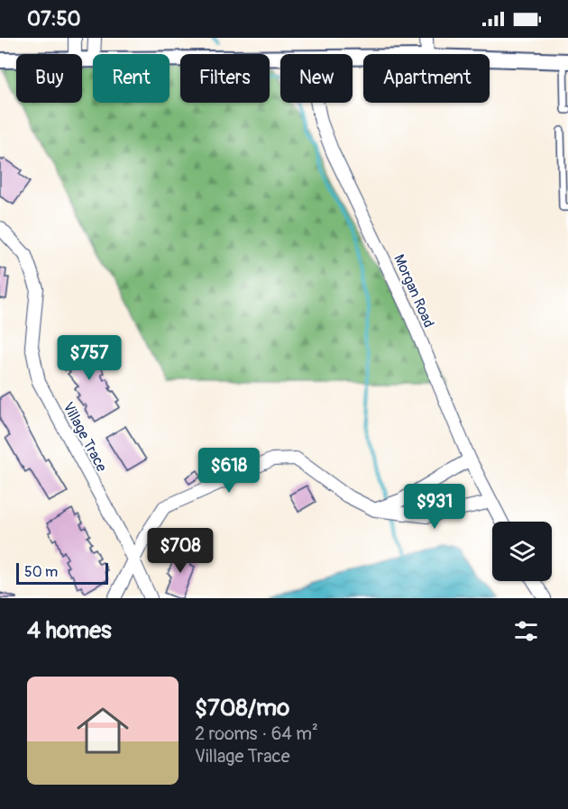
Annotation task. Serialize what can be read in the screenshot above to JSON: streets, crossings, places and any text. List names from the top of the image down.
{
  "streets": {
    "street": ["Morgan Road", "Village Trace"]
  },
  "scale_bar": "50 m",
  "page": {
    "status": "07:50",
    "chip": [
      "Buy",
      "Rent",
      "Filters",
      "New",
      "Apartment"
    ],
    "price": [
      "$757",
      "$618",
      "$931",
      "$708"
    ],
    "scale": "50 m",
    "heading": "4 homes",
    "list": [
      {
        "name": "$708/mo",
        "note": "2 rooms · 64 m² · Village Trace"
      }
    ]
  }
}
